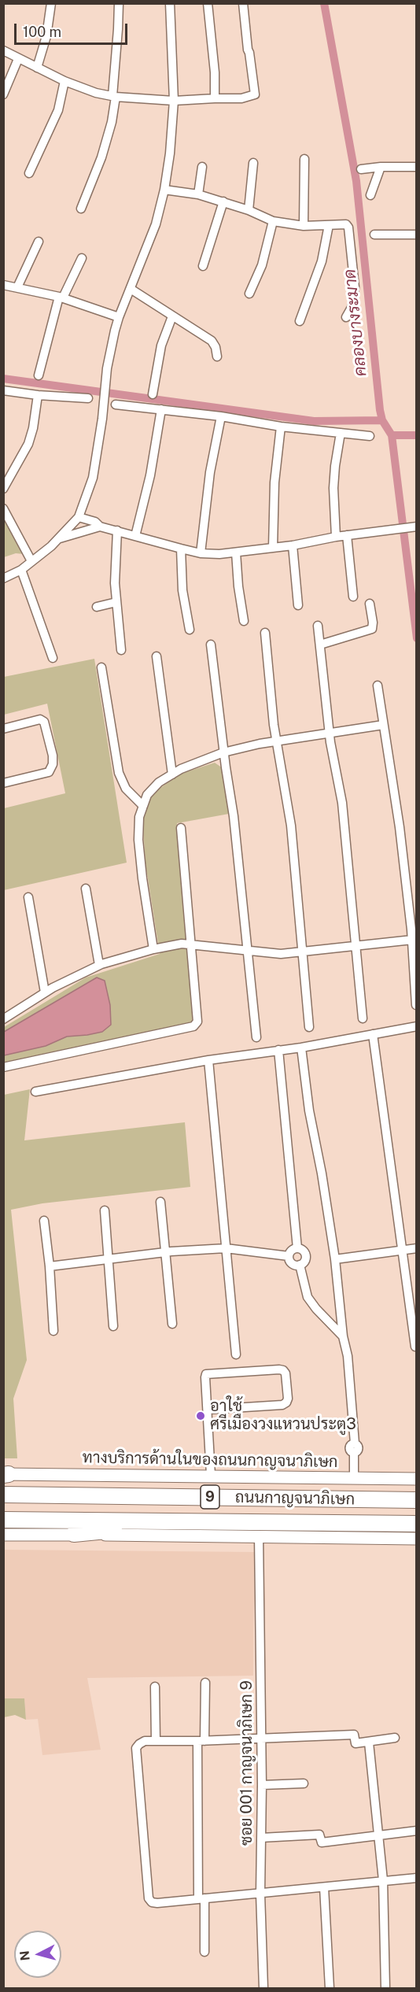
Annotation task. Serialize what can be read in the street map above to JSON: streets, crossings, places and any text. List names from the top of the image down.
{
  "streets": {
    "highway": ["9", "ถนนกาญจนาภิเษก"],
    "main road": ["ทางบริการด้านในของถนนกาญจนาภิเษก"],
    "street": ["ซอย 001 กาญจนาภิเษก 9"]
  },
  "water": ["คลองบางระมาด"],
  "places": ["อาใช้ ศรีเมืองวงแหวนประตู3"],
  "scale_bar": "100 m",
  "north": "left"
}
